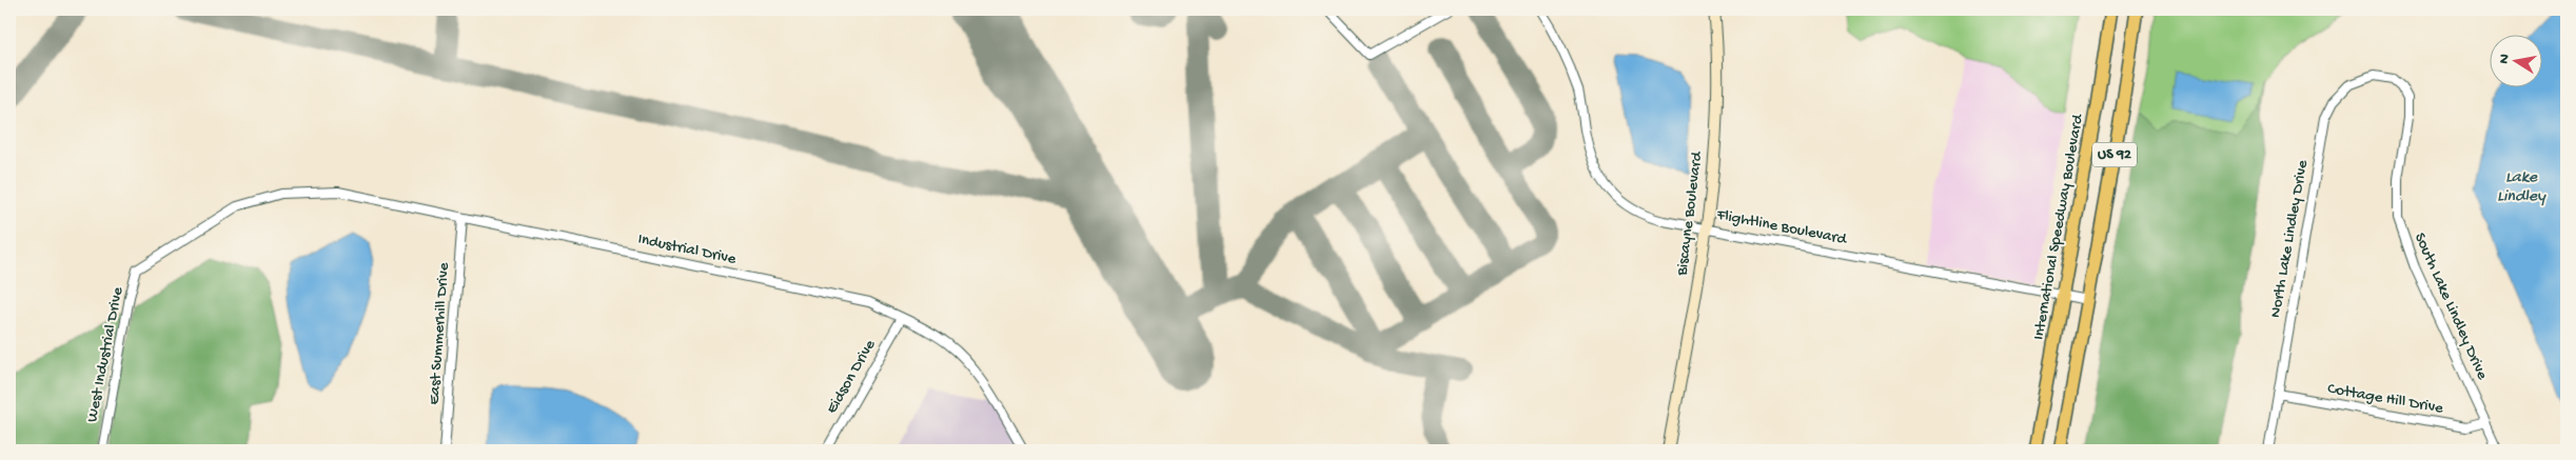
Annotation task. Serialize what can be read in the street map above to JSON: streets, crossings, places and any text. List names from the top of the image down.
{
  "streets": {
    "main road": ["US 92", "International Speedway Boulevard"],
    "street": [
      "Biscayne Boulevard",
      "Flightline Boulevard",
      "North Lake Lindley Drive",
      "Industrial Drive",
      "South Lake Lindley Drive",
      "East Summerhill Drive",
      "West Industrial Drive",
      "Eidson Drive",
      "Cottage Hill Drive"
    ]
  },
  "crossings": [
    ["US 92", "Flightline Boulevard"],
    ["Biscayne Boulevard", "Flightline Boulevard"],
    ["Flightline Boulevard", "International Speedway Boulevard"],
    ["North Lake Lindley Drive", "South Lake Lindley Drive"],
    ["North Lake Lindley Drive", "Cottage Hill Drive"],
    ["Industrial Drive", "East Summerhill Drive"],
    ["Industrial Drive", "West Industrial Drive"],
    ["Industrial Drive", "Eidson Drive"],
    ["South Lake Lindley Drive", "Cottage Hill Drive"]
  ],
  "water": ["Lake Lindley"],
  "north": "left"
}
